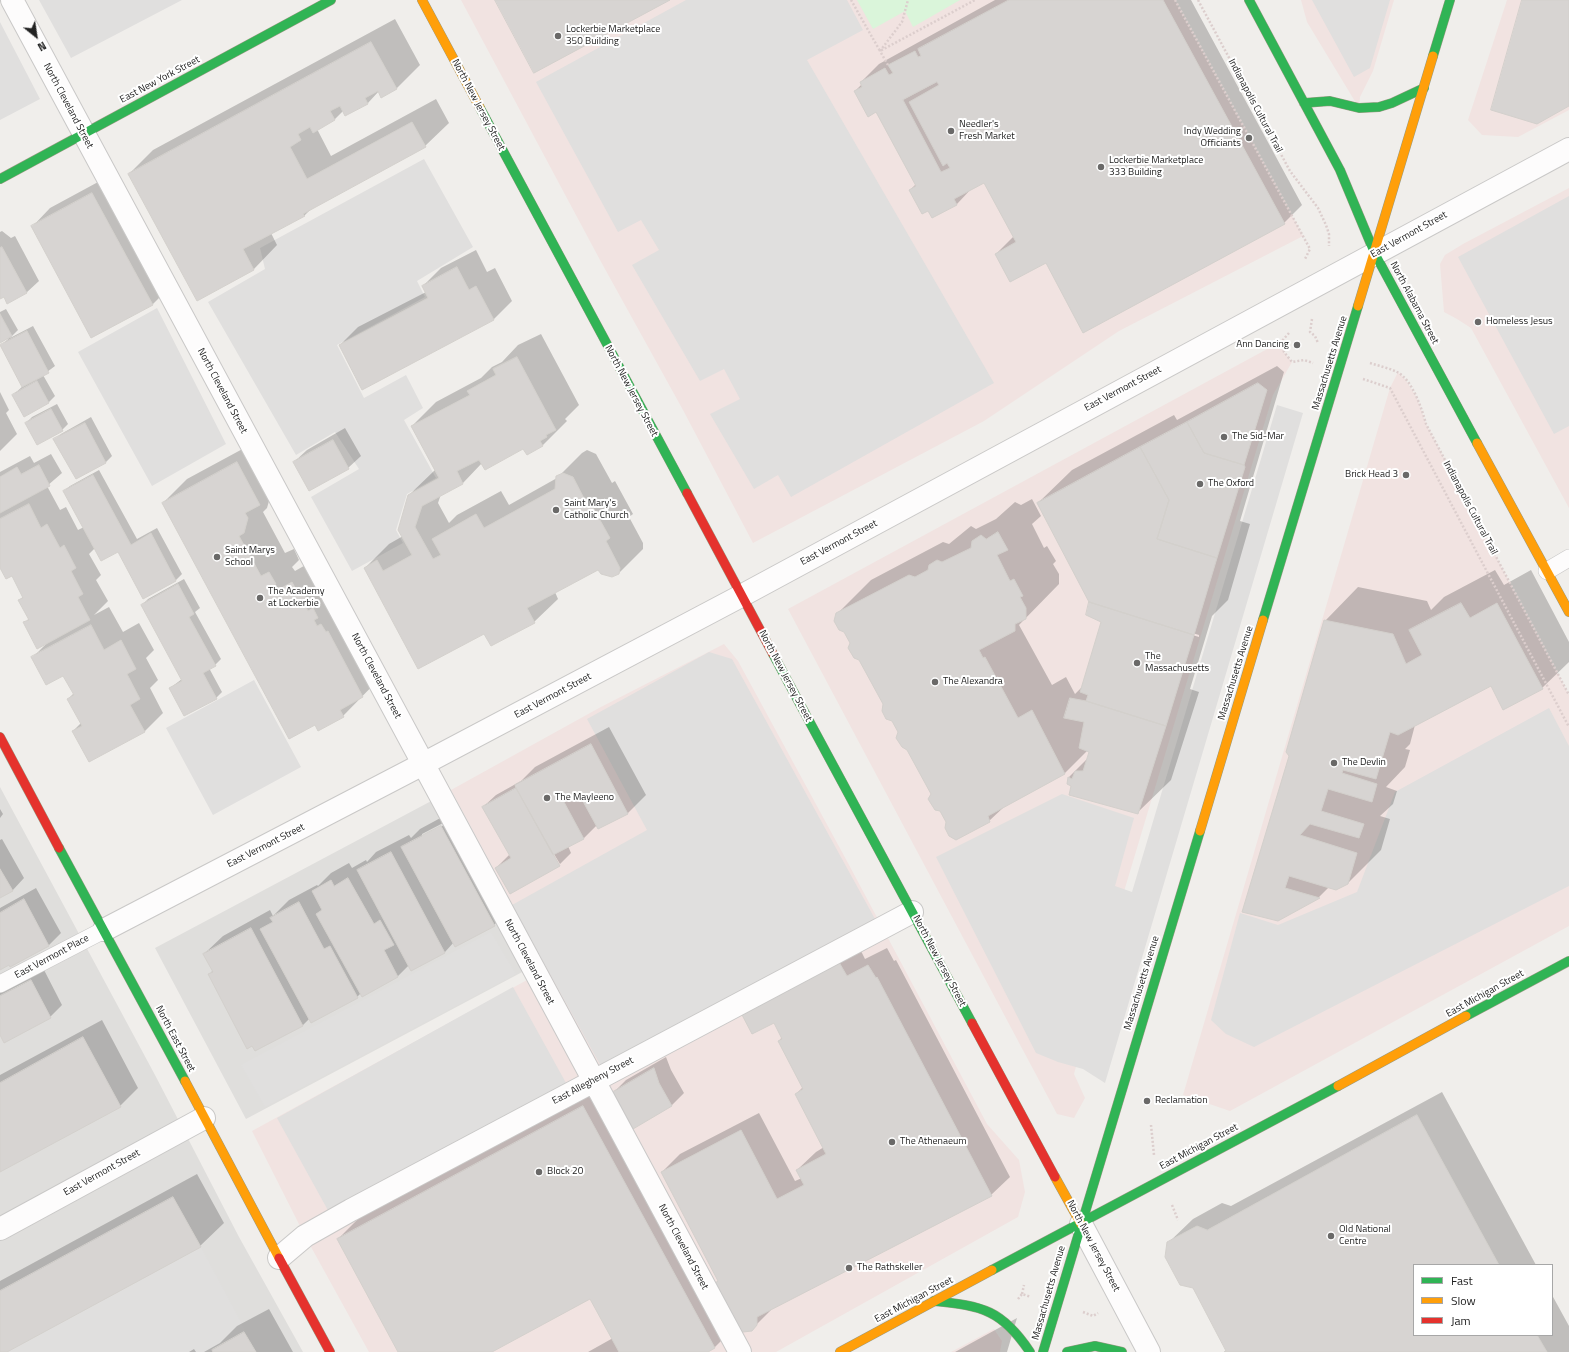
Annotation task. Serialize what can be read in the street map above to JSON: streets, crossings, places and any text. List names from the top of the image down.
{
  "streets": {
    "main road": [
      "East New York Street",
      "North New Jersey Street",
      "North Alabama Street",
      "Massachusetts Avenue",
      "East Michigan Street",
      "North East Street"
    ],
    "street": ["North Cleveland Street", "East Vermont Street", "East Allegheny Street"],
    "lane": ["East Vermont Place"],
    "path": ["Indianapolis Cultural Trail"]
  },
  "crossings": [
    ["East New York Street", "North Cleveland Street"],
    ["North New Jersey Street", "East Vermont Street"],
    ["North New Jersey Street", "Massachusetts Avenue"],
    ["North New Jersey Street", "East Michigan Street"],
    ["North New Jersey Street", "East Allegheny Street"],
    ["North Cleveland Street", "East Vermont Street"],
    ["North Cleveland Street", "East Allegheny Street"],
    ["Indianapolis Cultural Trail", "Massachusetts Avenue"],
    ["East Vermont Street", "North Alabama Street"],
    ["East Vermont Street", "Massachusetts Avenue"],
    ["East Vermont Street", "East Vermont Place"],
    ["East Vermont Street", "North East Street"],
    ["North Alabama Street", "Massachusetts Avenue"],
    ["Massachusetts Avenue", "East Michigan Street"],
    ["East Vermont Place", "North East Street"],
    ["North East Street", "East Allegheny Street"]
  ],
  "places": [
    "Lockerbie Marketplace 350 Building",
    "Needler's Fresh Market",
    "Indy Wedding Officiants",
    "Lockerbie Marketplace 333 Building",
    "Homeless Jesus",
    "Ann Dancing",
    "The Sid-Mar",
    "Brick Head 3",
    "The Oxford",
    "Saint Mary's Catholic Church",
    "Saint Marys School",
    "The Academy at Lockerbie",
    "The Massachusetts",
    "The Alexandra",
    "The Devlin",
    "The Mayleeno",
    "Reclamation",
    "The Athenaeum",
    "Block 20",
    "Old National Centre",
    "The Rathskeller"
  ],
  "legend": ["Fast", "Slow", "Jam"],
  "north": "bottom right"
}
